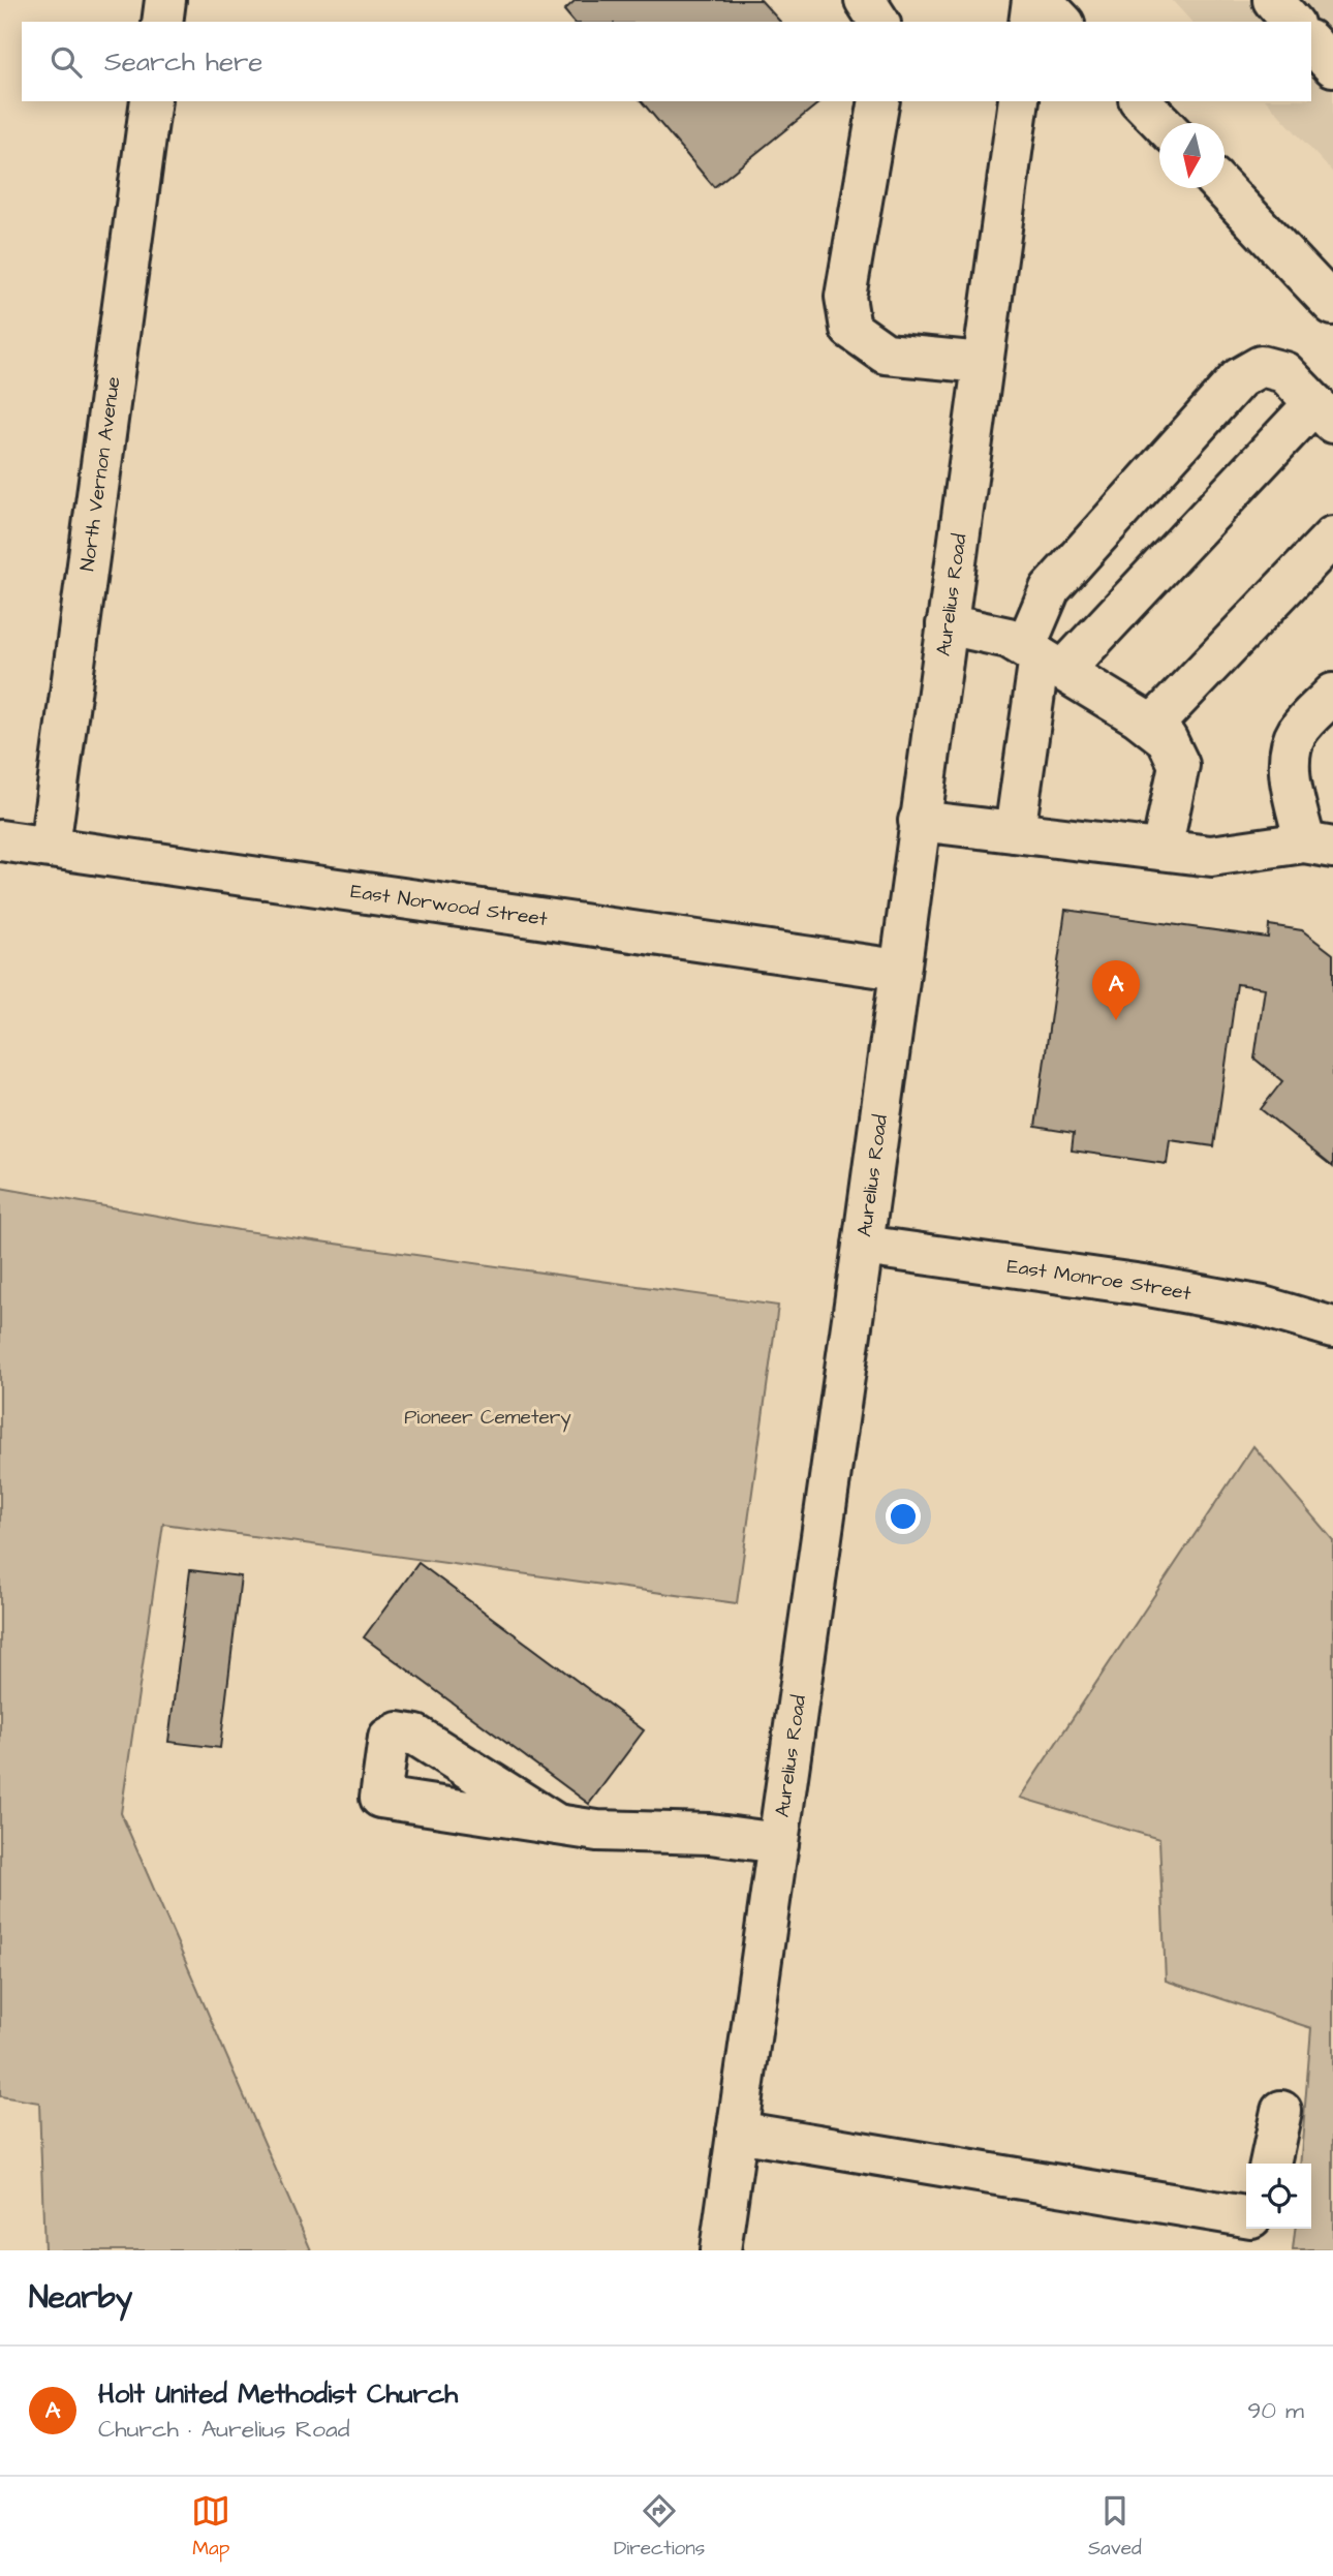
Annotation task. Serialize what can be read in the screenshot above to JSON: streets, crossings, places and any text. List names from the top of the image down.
{
  "streets": {
    "street": [
      "North Vernon Avenue",
      "Aurelius Road",
      "East Norwood Street",
      "East Monroe Street"
    ]
  },
  "crossings": [
    ["North Vernon Avenue", "East Norwood Street"],
    ["Aurelius Road", "East Norwood Street"],
    ["Aurelius Road", "East Monroe Street"]
  ],
  "parks": ["Pioneer Cemetery"],
  "north": "bottom",
  "page": {
    "search": "Search here",
    "pins": "A",
    "heading": "Nearby",
    "list": [
      {
        "mark": "A",
        "name": "Holt United Methodist Church",
        "note": "Church · Aurelius Road",
        "value": "90 m"
      }
    ],
    "nav": ["Map", "Directions", "Saved"]
  }
}
